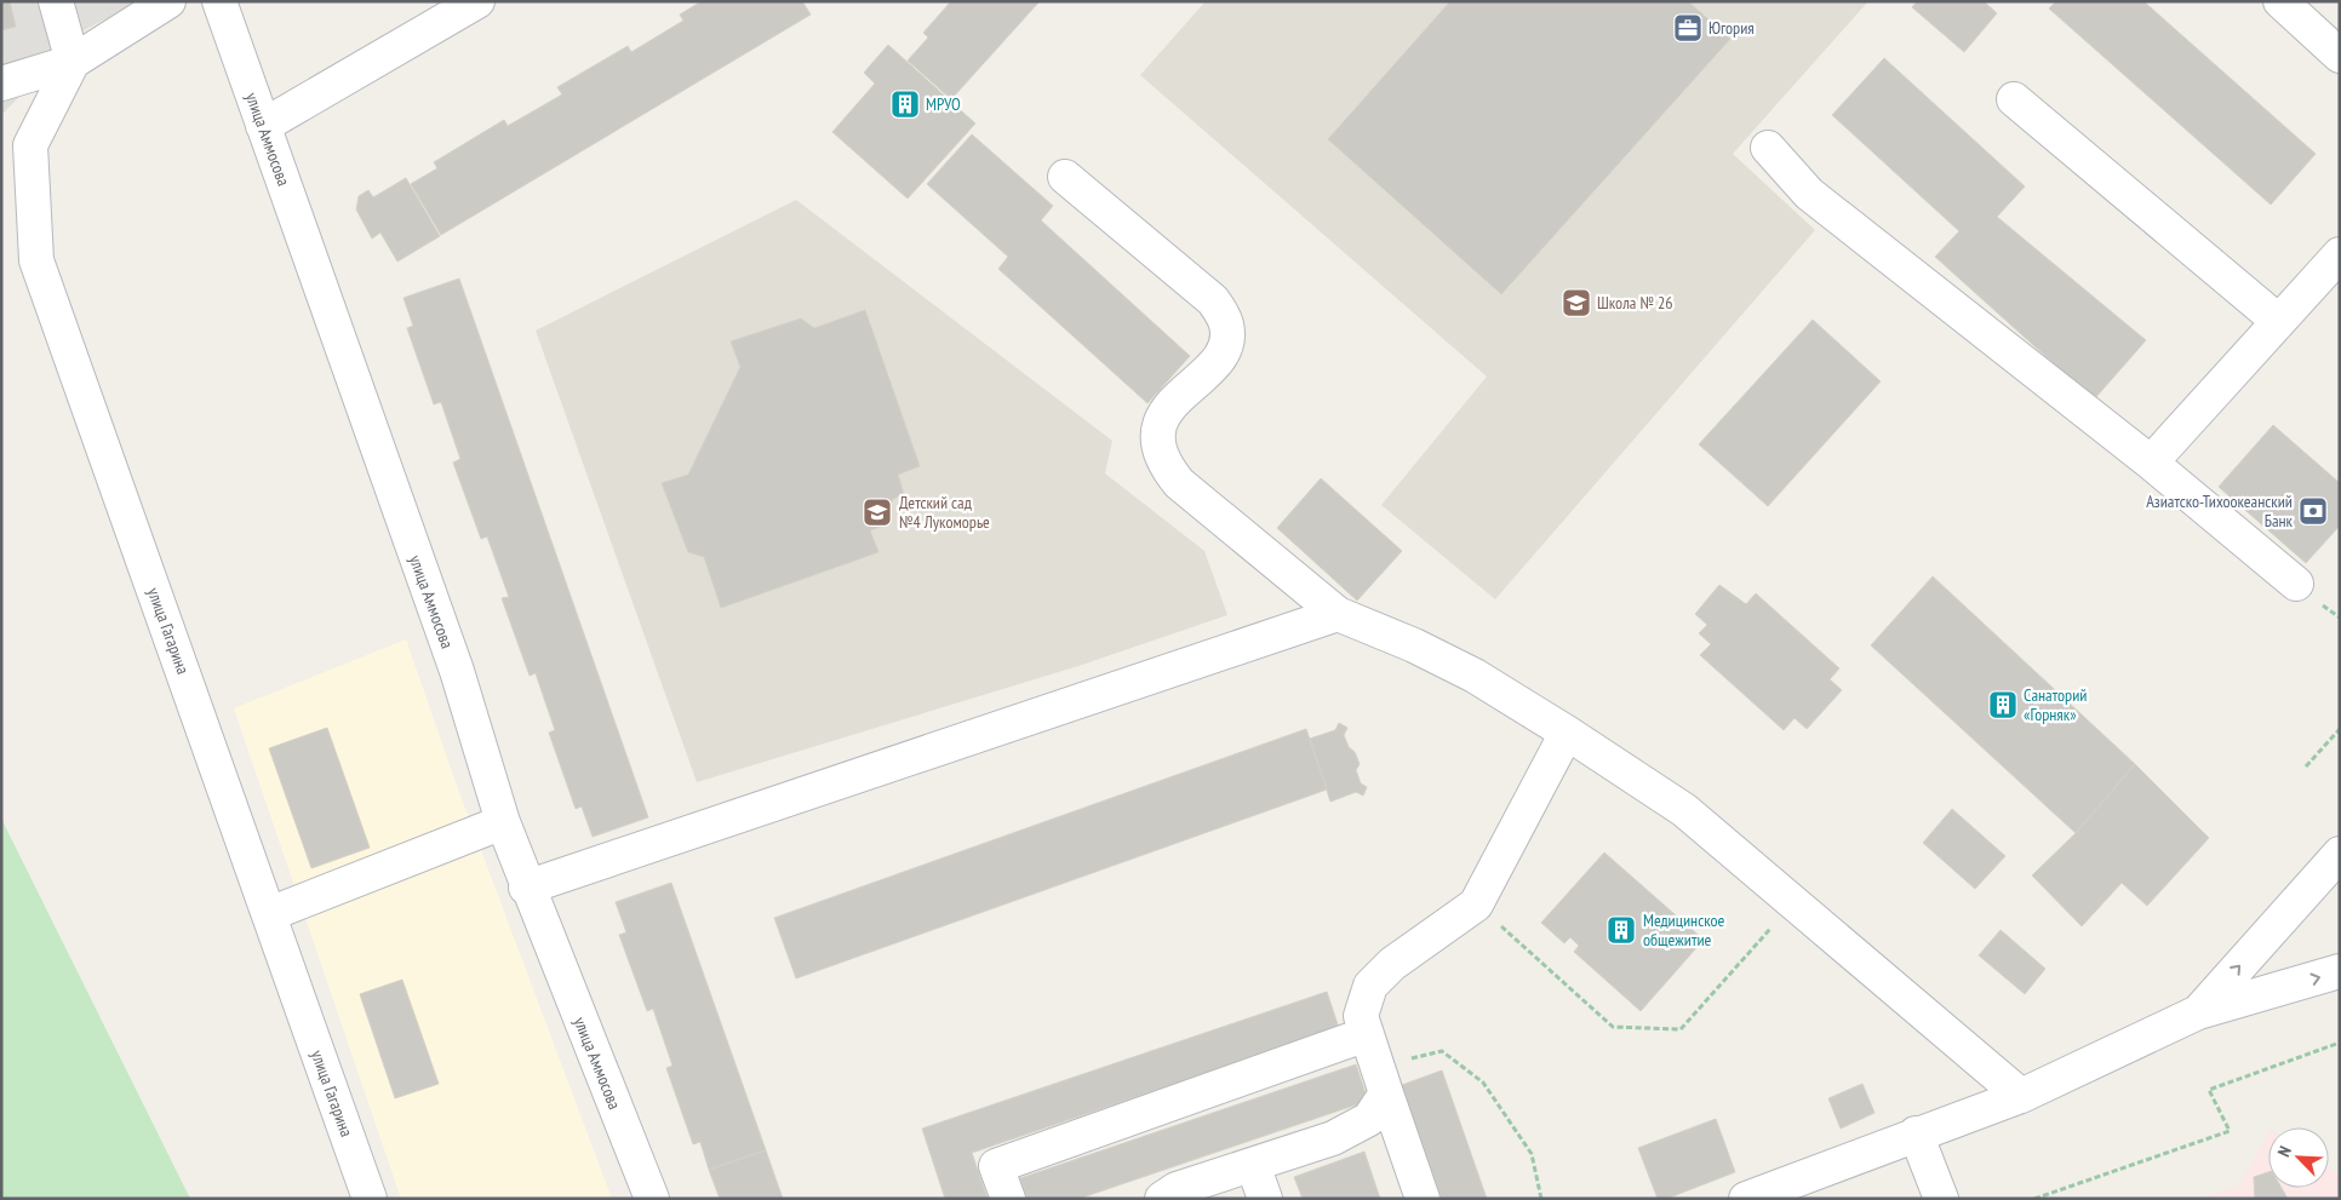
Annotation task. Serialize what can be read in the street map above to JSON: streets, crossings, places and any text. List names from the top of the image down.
{
  "streets": {
    "street": ["улица Аммосова", "улица Гагарина"]
  },
  "places": {
    "office": ["Югория"],
    "building": ["МРУО", "Санаторий «Горняк»", "Медицинское общежитие"],
    "school or university": ["Школа № 26", "Детский сад №4 Лукоморье"],
    "bank": ["Азиатско-Тихоокеанский Банк"]
  },
  "north": "top left"
}
